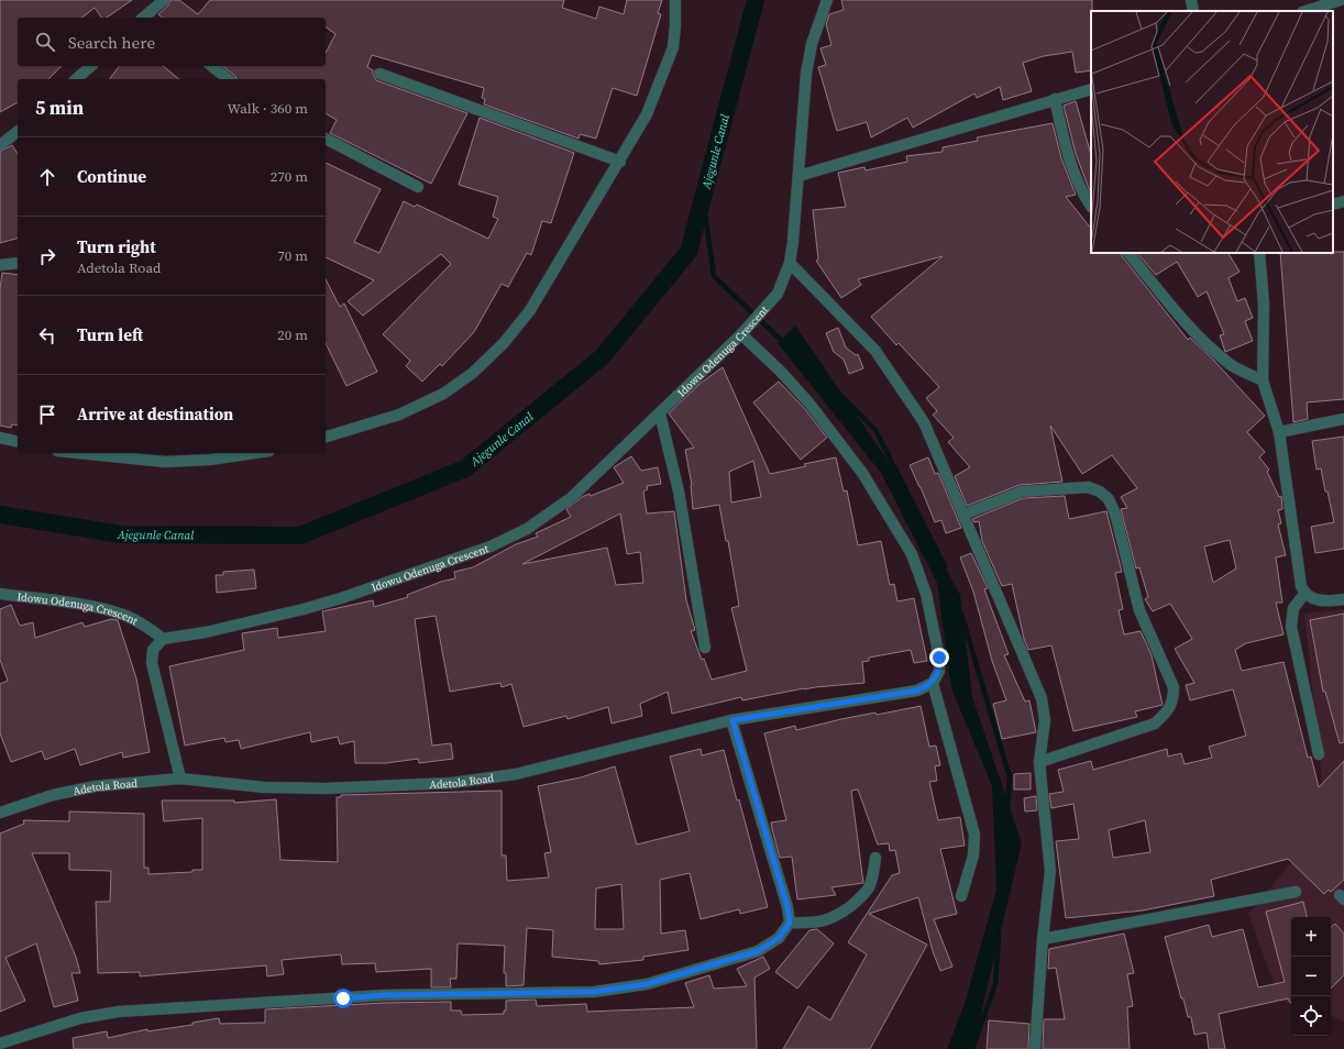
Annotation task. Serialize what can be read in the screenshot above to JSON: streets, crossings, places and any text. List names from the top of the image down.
{
  "streets": {
    "street": ["Idowu Odenuga Crescent", "Adetola Road"]
  },
  "water": ["Ajegunle Canal"],
  "page": {
    "search": "Search here",
    "heading": ["5 min", "Walk · 360 m"],
    "list": [
      ["Continue", "270 m"],
      ["Turn right", "Adetola Road", "70 m"],
      ["Turn left", "20 m"],
      "Arrive at destination"
    ],
    "map_buttons": ["+", "−"]
  }
}
